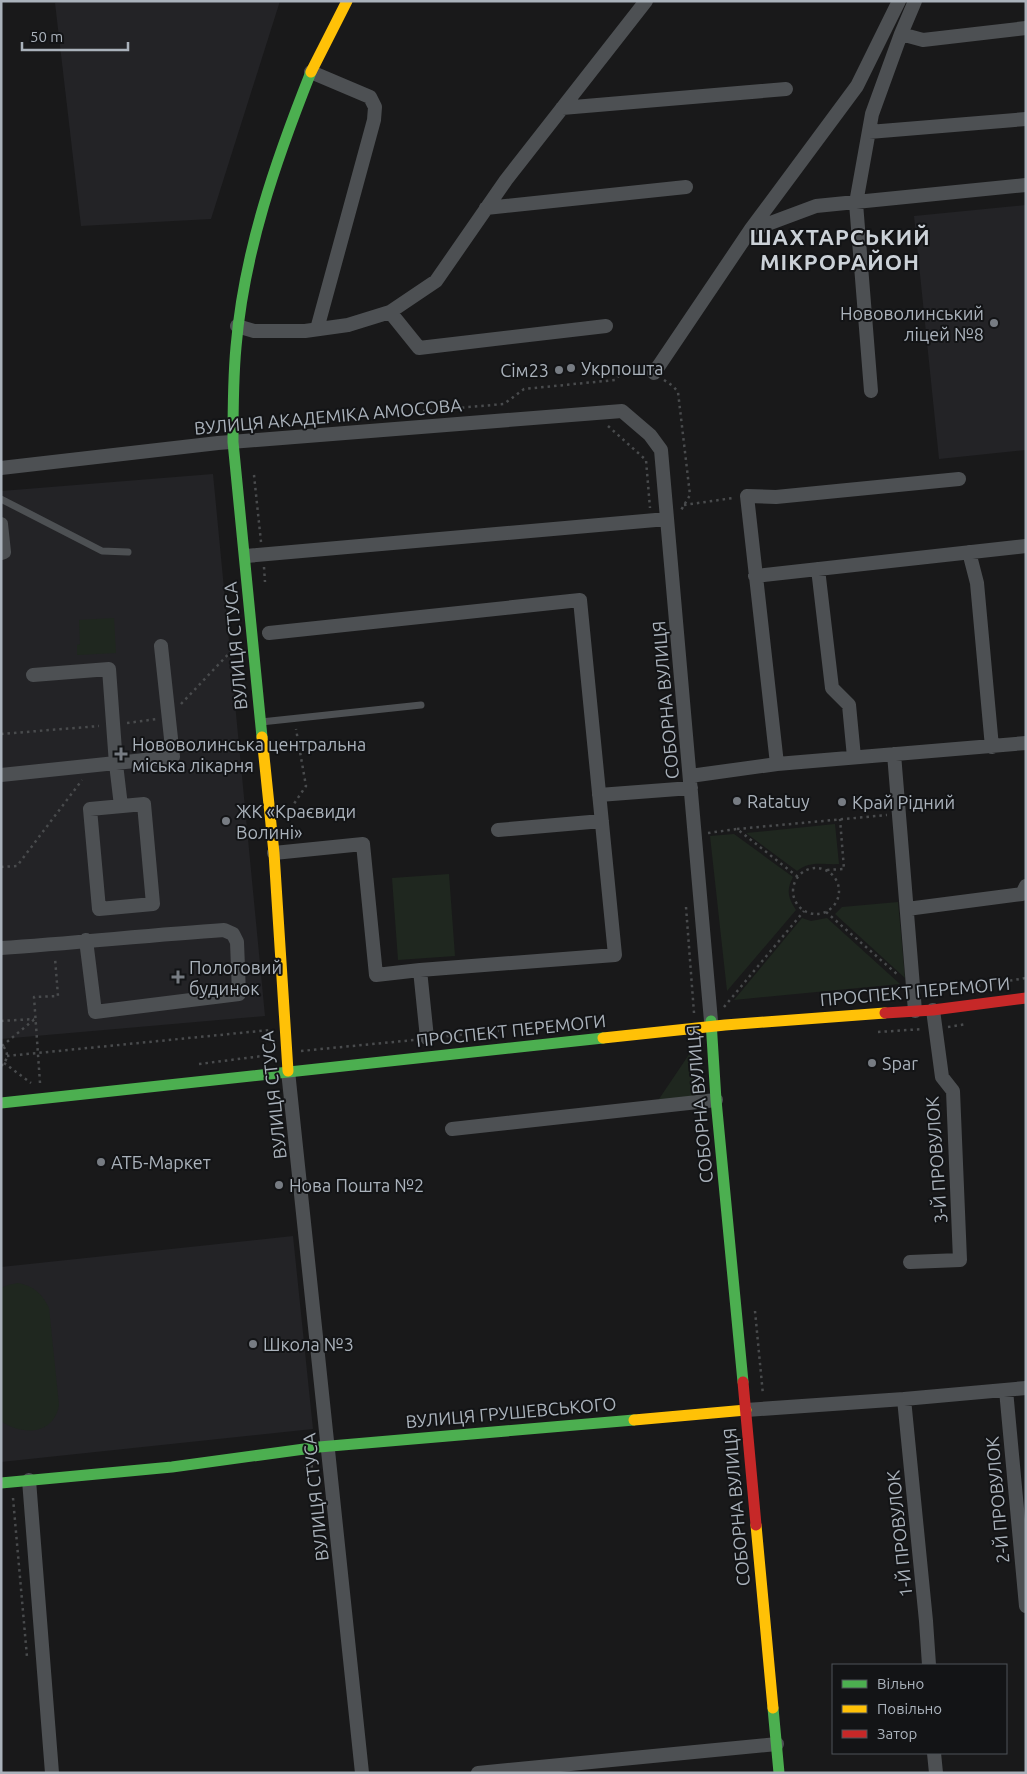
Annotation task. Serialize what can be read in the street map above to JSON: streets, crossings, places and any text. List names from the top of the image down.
{
  "streets": {
    "street": [
      "ВУЛИЦЯ АКАДЕМІКА АМОСОВА",
      "ВУЛИЦЯ СТУСА",
      "СОБОРНА ВУЛИЦЯ",
      "ПРОСПЕКТ ПЕРЕМОГИ",
      "3-Й ПРОВУЛОК",
      "ВУЛИЦЯ ГРУШЕВСЬКОГО",
      "2-Й ПРОВУЛОК",
      "1-Й ПРОВУЛОК"
    ]
  },
  "crossings": [
    ["ВУЛИЦЯ АКАДЕМІКА АМОСОВА", "ВУЛИЦЯ СТУСА"],
    ["ВУЛИЦЯ АКАДЕМІКА АМОСОВА", "СОБОРНА ВУЛИЦЯ"],
    ["ВУЛИЦЯ СТУСА", "ПРОСПЕКТ ПЕРЕМОГИ"],
    ["ВУЛИЦЯ СТУСА", "ВУЛИЦЯ ГРУШЕВСЬКОГО"],
    ["СОБОРНА ВУЛИЦЯ", "ПРОСПЕКТ ПЕРЕМОГИ"],
    ["СОБОРНА ВУЛИЦЯ", "ВУЛИЦЯ ГРУШЕВСЬКОГО"],
    ["ПРОСПЕКТ ПЕРЕМОГИ", "3-Й ПРОВУЛОК"],
    ["ВУЛИЦЯ ГРУШЕВСЬКОГО", "2-Й ПРОВУЛОК"],
    ["ВУЛИЦЯ ГРУШЕВСЬКОГО", "1-Й ПРОВУЛОК"]
  ],
  "districts": ["ШАХТАРСЬКИЙ МІКРОРАЙОН"],
  "places": {
    "other": [
      "Нововолинський ліцей №8",
      "Укрпошта",
      "Сім23",
      "Ratatuy",
      "Край Рідний",
      "ЖК «Краєвиди Волині»",
      "Spar",
      "АТБ-Маркет",
      "Нова Пошта №2",
      "Школа №3"
    ],
    "health": ["Нововолинська центральна міська лікарня", "Пологовий будинок"]
  },
  "legend": ["Вільно", "Повільно", "Затор"],
  "scale_bar": "50 m"
}
